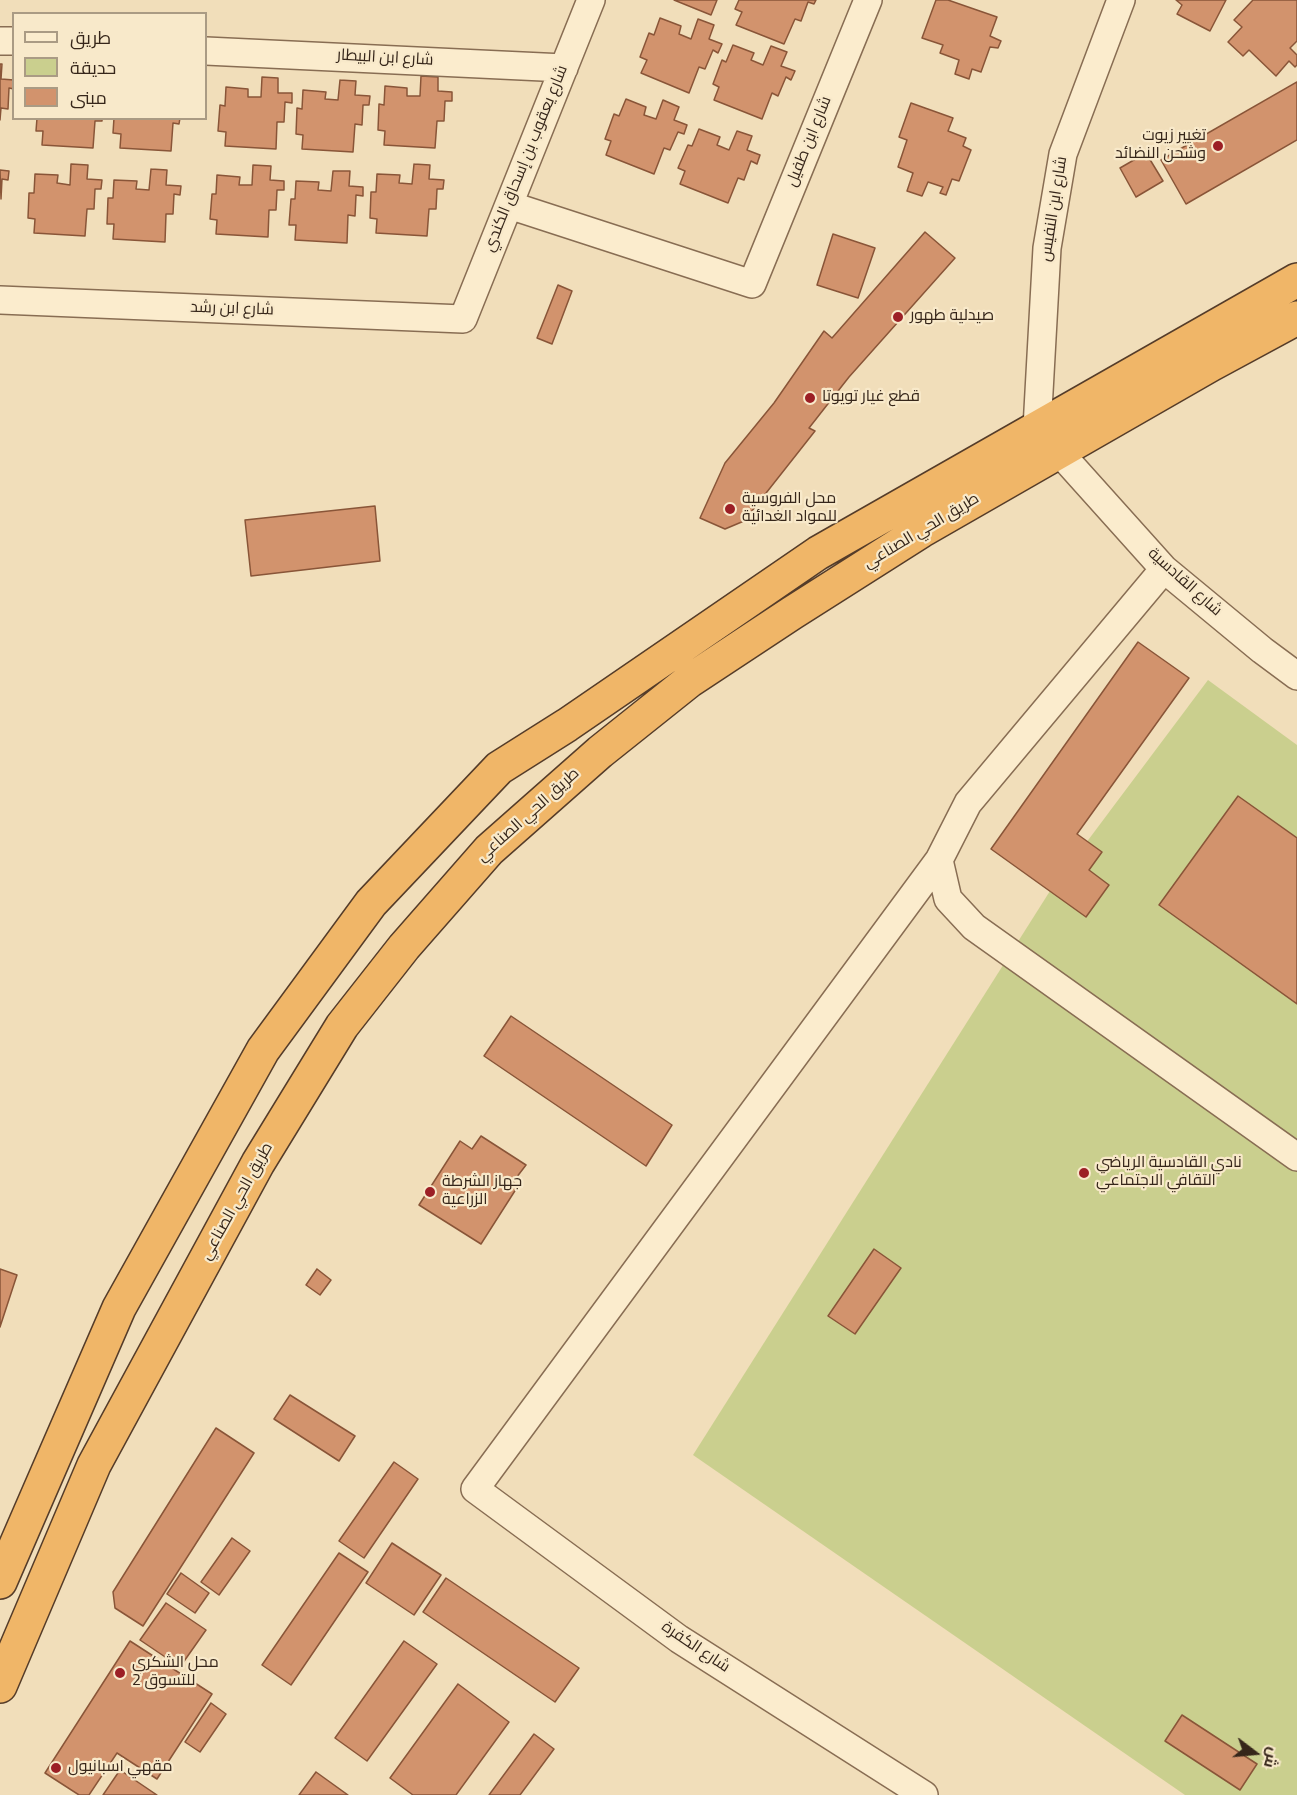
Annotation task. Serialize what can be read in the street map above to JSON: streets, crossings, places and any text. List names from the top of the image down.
{
  "streets": {
    "highway": ["طريق الحي الصناعي"],
    "street": [
      "شارع ابن البيطار",
      "شارع ابن طفيل",
      "شارع يعقوب بن إسحاق الكندي",
      "شارع ابن النفيس",
      "شارع ابن رشد",
      "شارع القادسية",
      "شارع الكفرة"
    ]
  },
  "crossings": [
    ["شارع ابن البيطار", "شارع يعقوب بن إسحاق الكندي"],
    ["شارع ابن طفيل", "شارع يعقوب بن إسحاق الكندي"],
    ["شارع يعقوب بن إسحاق الكندي", "شارع ابن رشد"],
    ["شارع ابن النفيس", "طريق الحي الصناعي"],
    ["طريق الحي الصناعي", "شارع القادسية"]
  ],
  "places": [
    "تغيير زيوت وشحن النضائد",
    "صيدلية طهور",
    "قطع غيار تويوتا",
    "محل الفروسية للمواد الغدائية",
    "نادي القادسية الرياضي التقافي الاجتماعي",
    "جهاز الشرطة الزراعية",
    "محل الشكري 2 للتسوق",
    "مقهي اسبانيول"
  ],
  "legend": ["طريق", "حديقة", "مبنى"],
  "north": "right"
}
